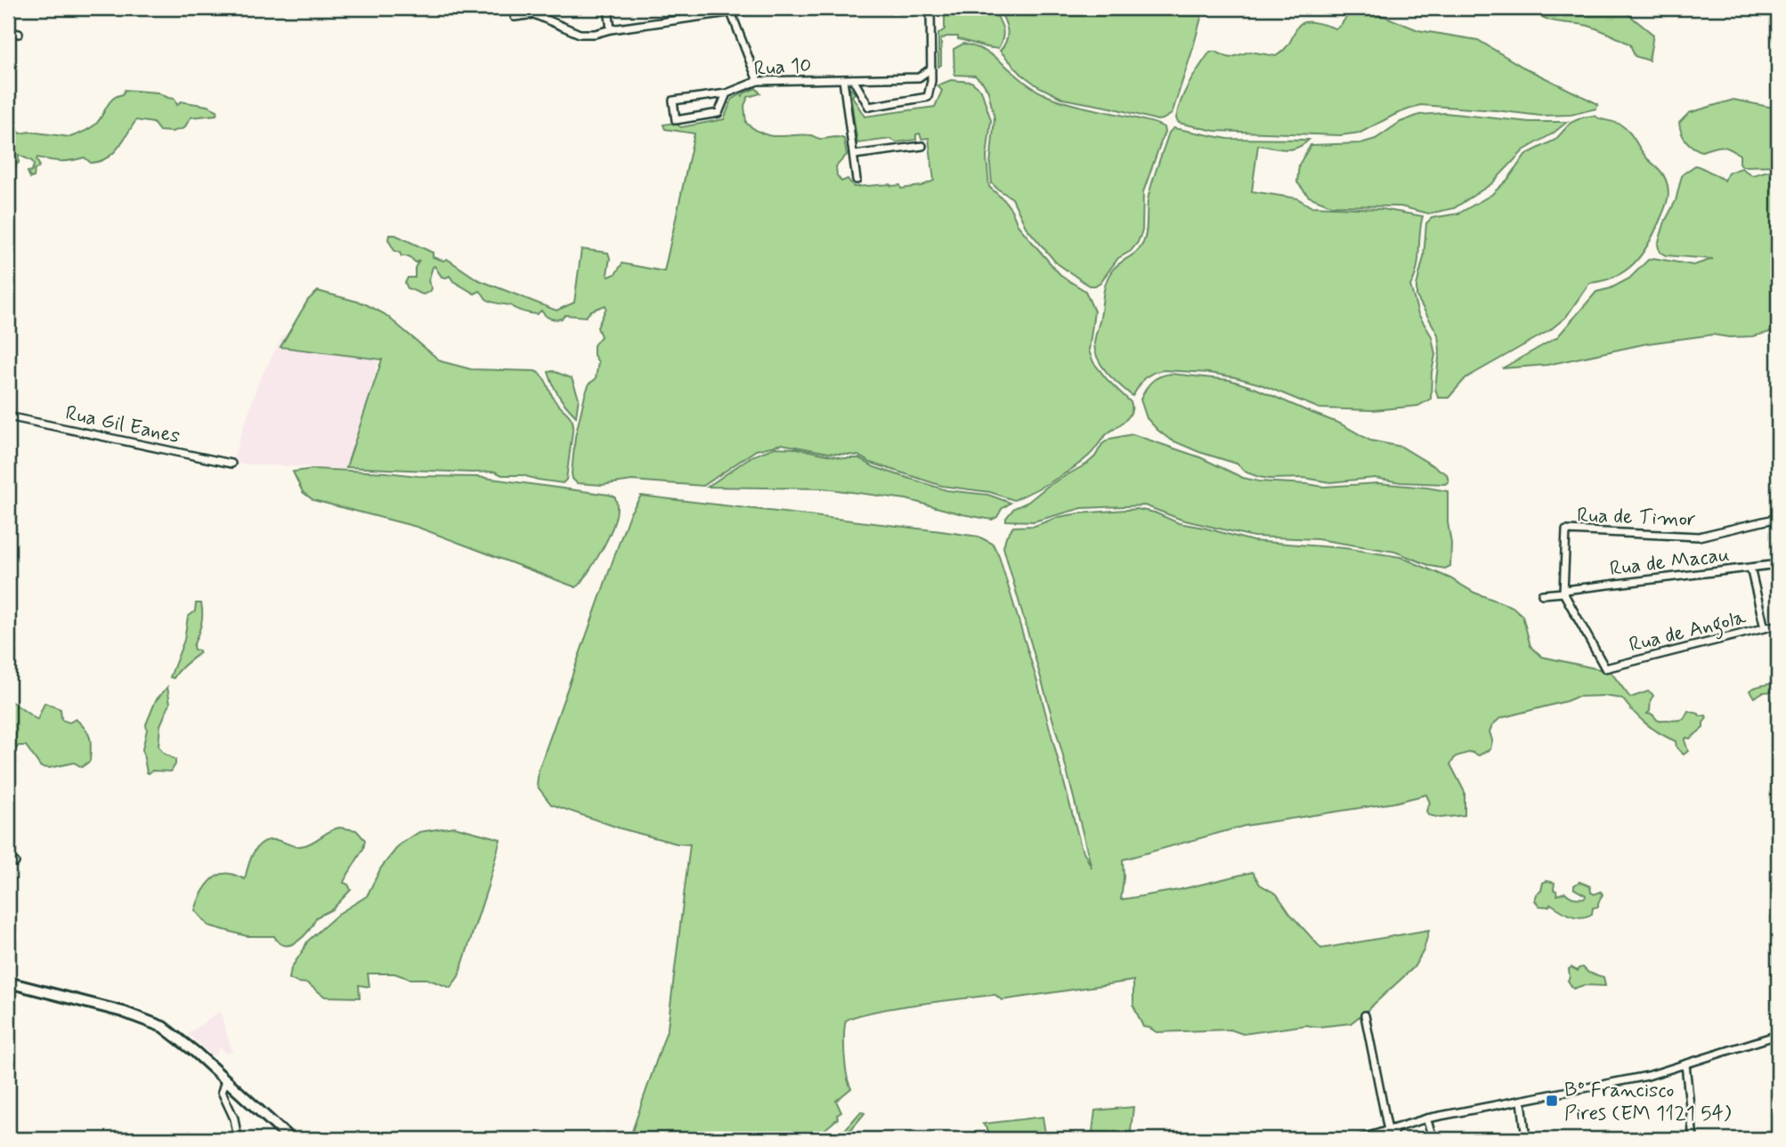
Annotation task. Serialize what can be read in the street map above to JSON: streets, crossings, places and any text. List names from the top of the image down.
{
  "streets": {
    "street": [
      "Rua 10",
      "Rua Gil Eanes",
      "Rua de Timor",
      "Rua de Macau",
      "Rua de Angola"
    ]
  },
  "crossings": [
    ["Rua de Timor", "Rua de Macau"],
    ["Rua de Timor", "Rua de Angola"],
    ["Rua de Macau", "Rua de Angola"]
  ],
  "places": {
    "transit": ["Bº Francisco Pires (EM 1121 54)"]
  }
}
